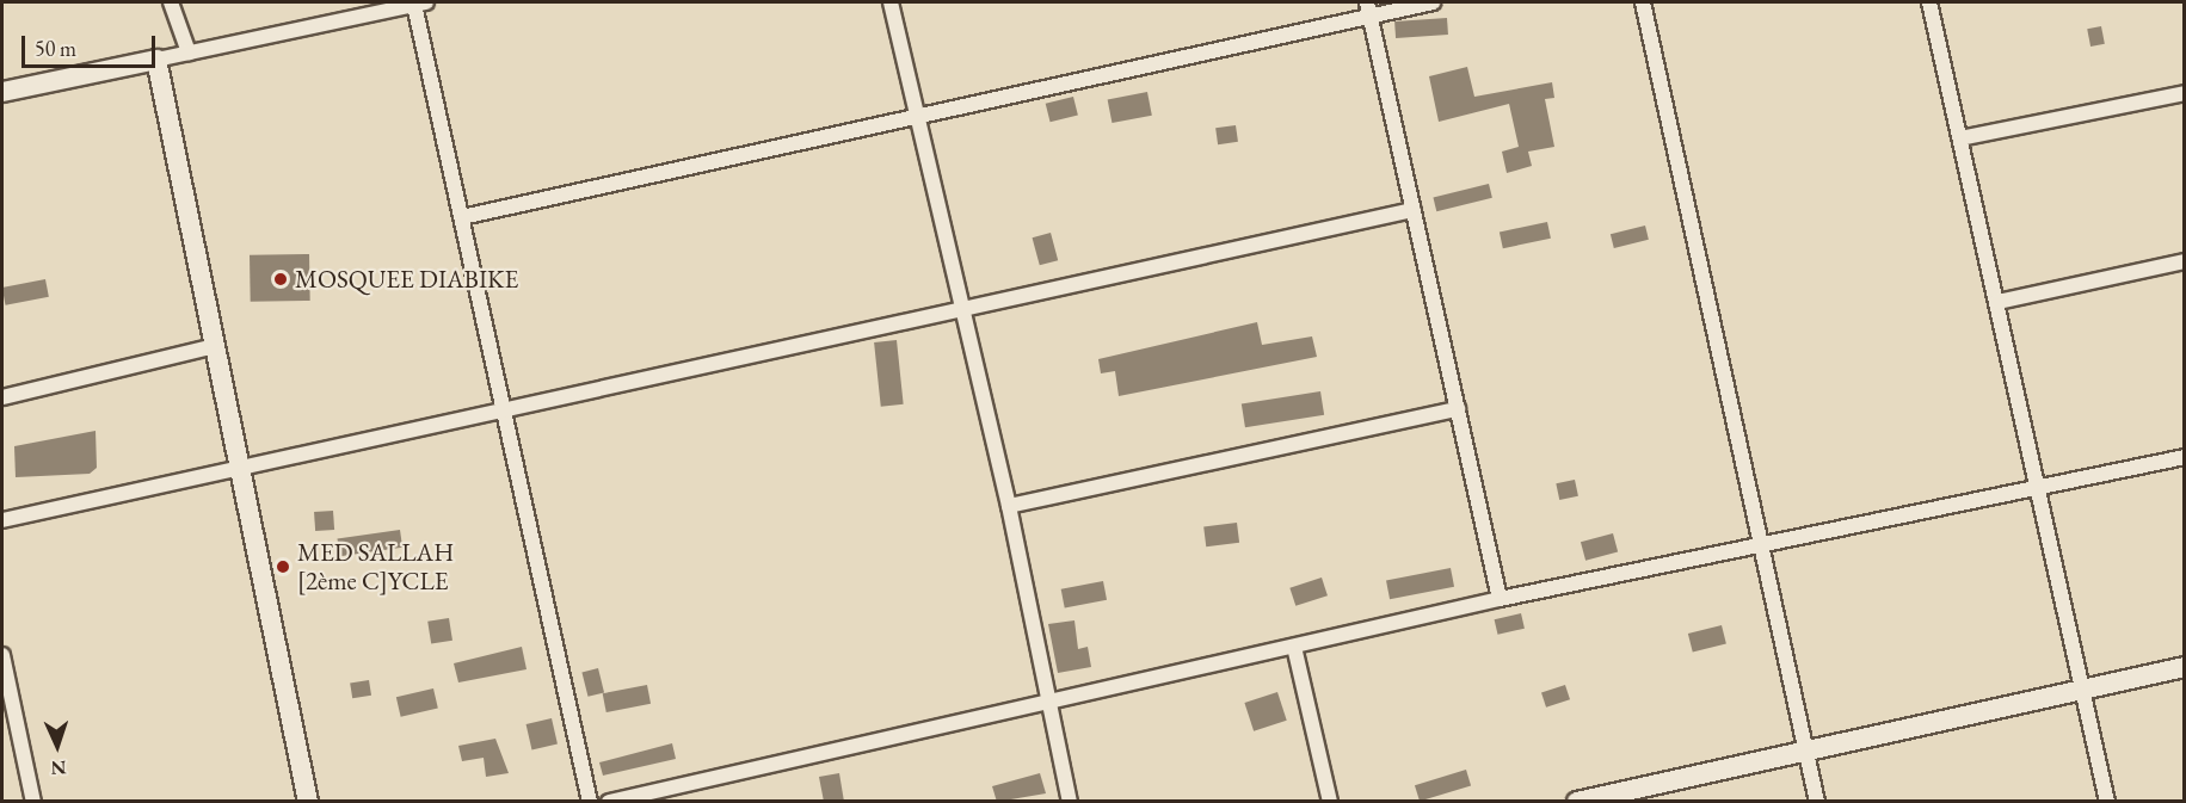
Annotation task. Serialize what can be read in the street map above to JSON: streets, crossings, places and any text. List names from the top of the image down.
{
  "places": ["MOSQUEE DIABIKE", "MED SALLAH [2ème C]YCLE"],
  "scale_bar": "50 m",
  "north": "bottom"
}
